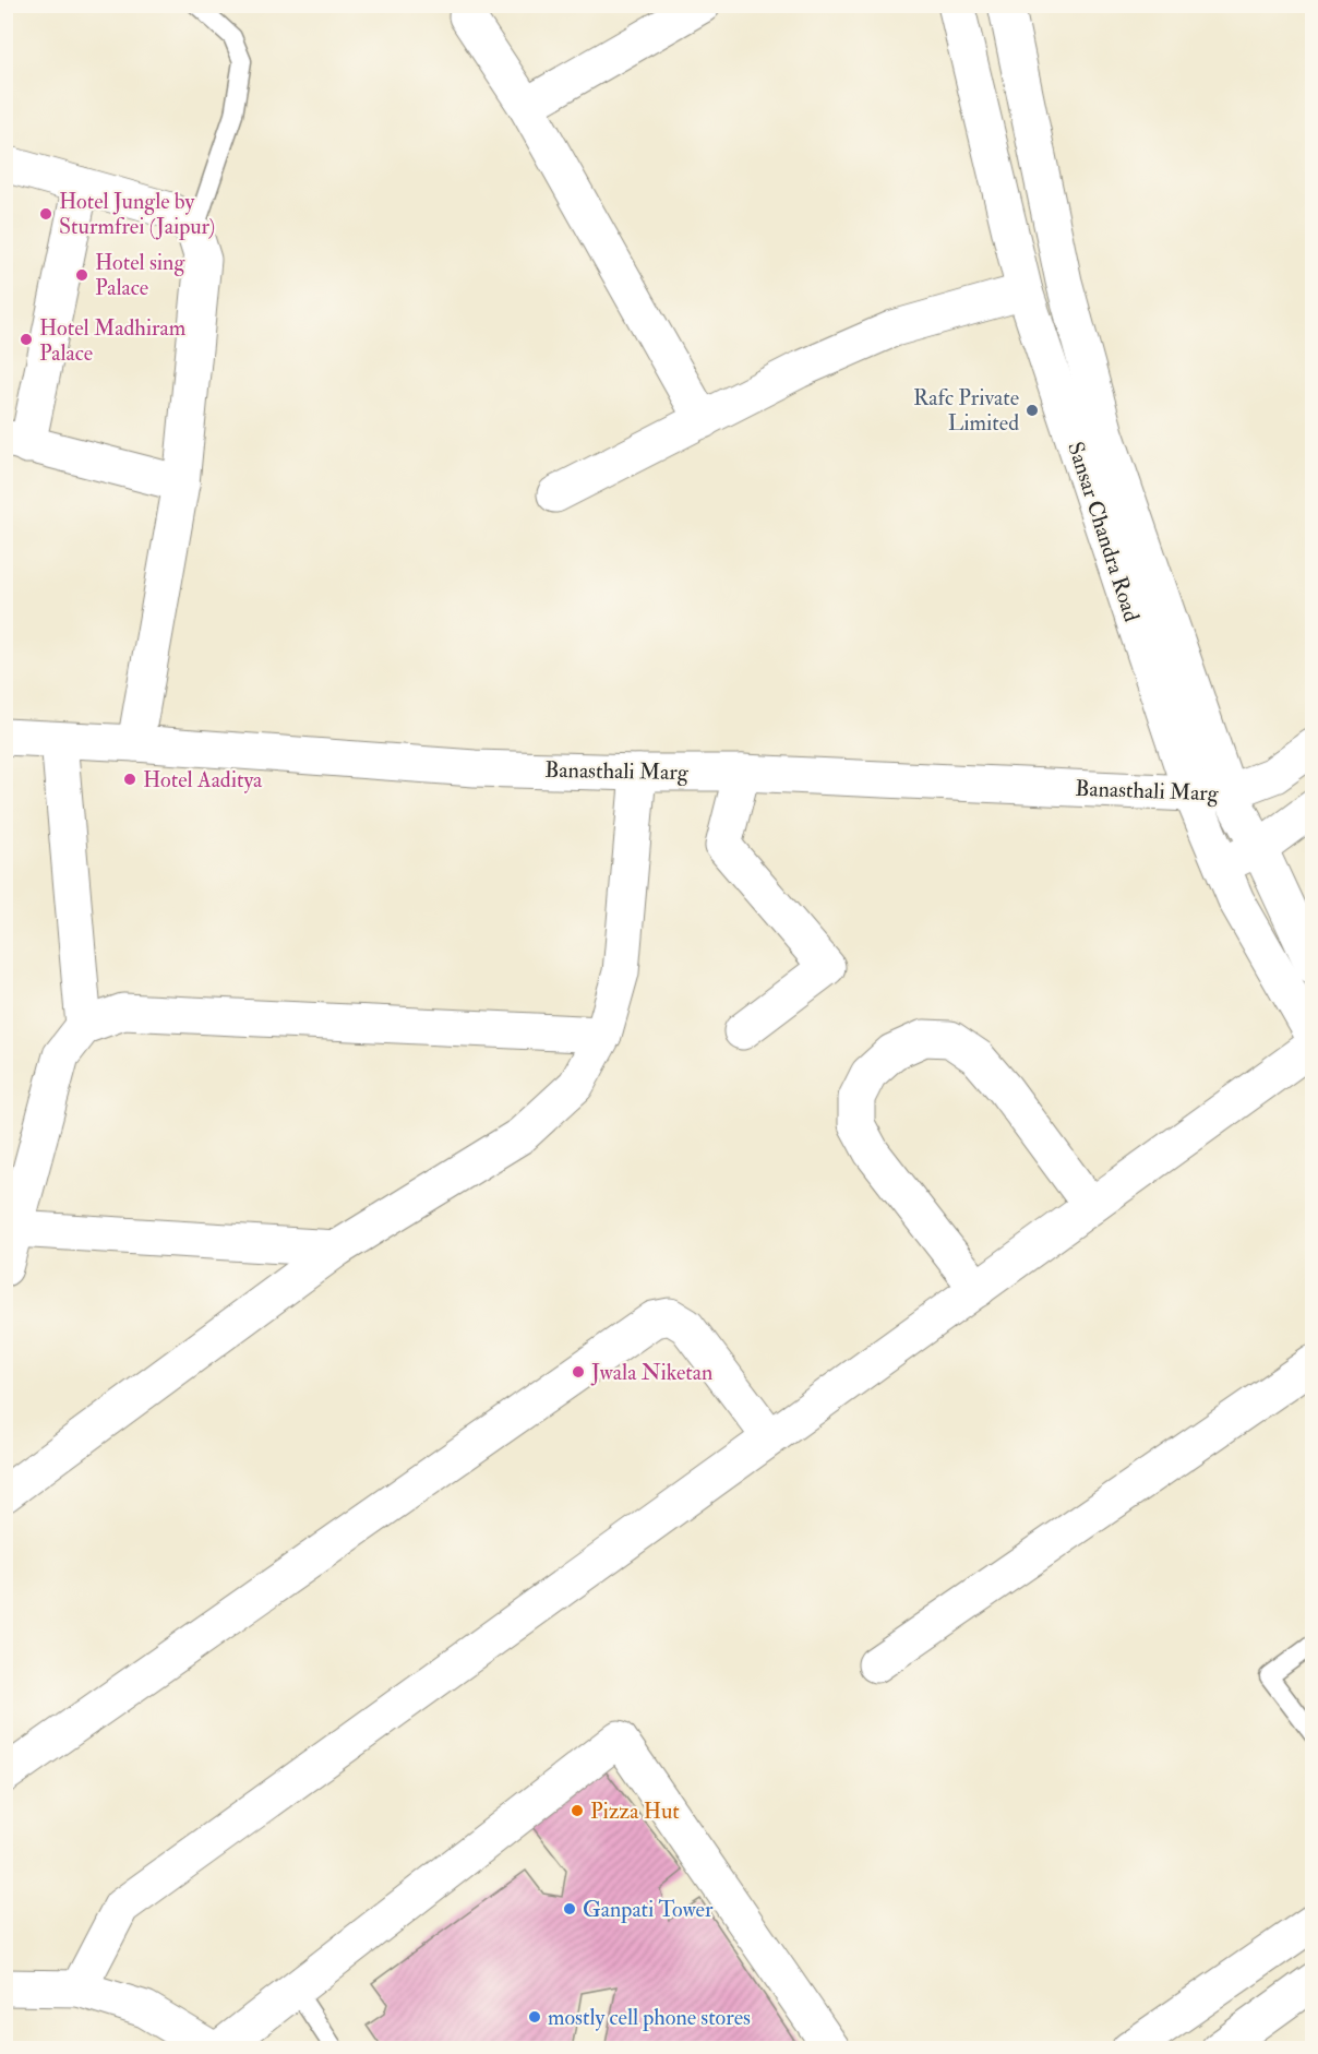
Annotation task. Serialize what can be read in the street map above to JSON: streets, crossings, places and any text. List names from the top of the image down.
{
  "streets": {
    "street": ["Sansar Chandra Road", "Banasthali Marg"]
  },
  "crossings": [
    ["Sansar Chandra Road", "Banasthali Marg"]
  ],
  "places": [
    "Hotel Jungle by Sturmfrei (Jaipur)",
    "Hotel sing Palace",
    "Hotel Madhiram Palace",
    "Rafc Private Limited",
    "Hotel Aaditya",
    "Jwala Niketan",
    "Pizza Hut",
    "Ganpati Tower",
    "mostly cell phone stores"
  ]
}
